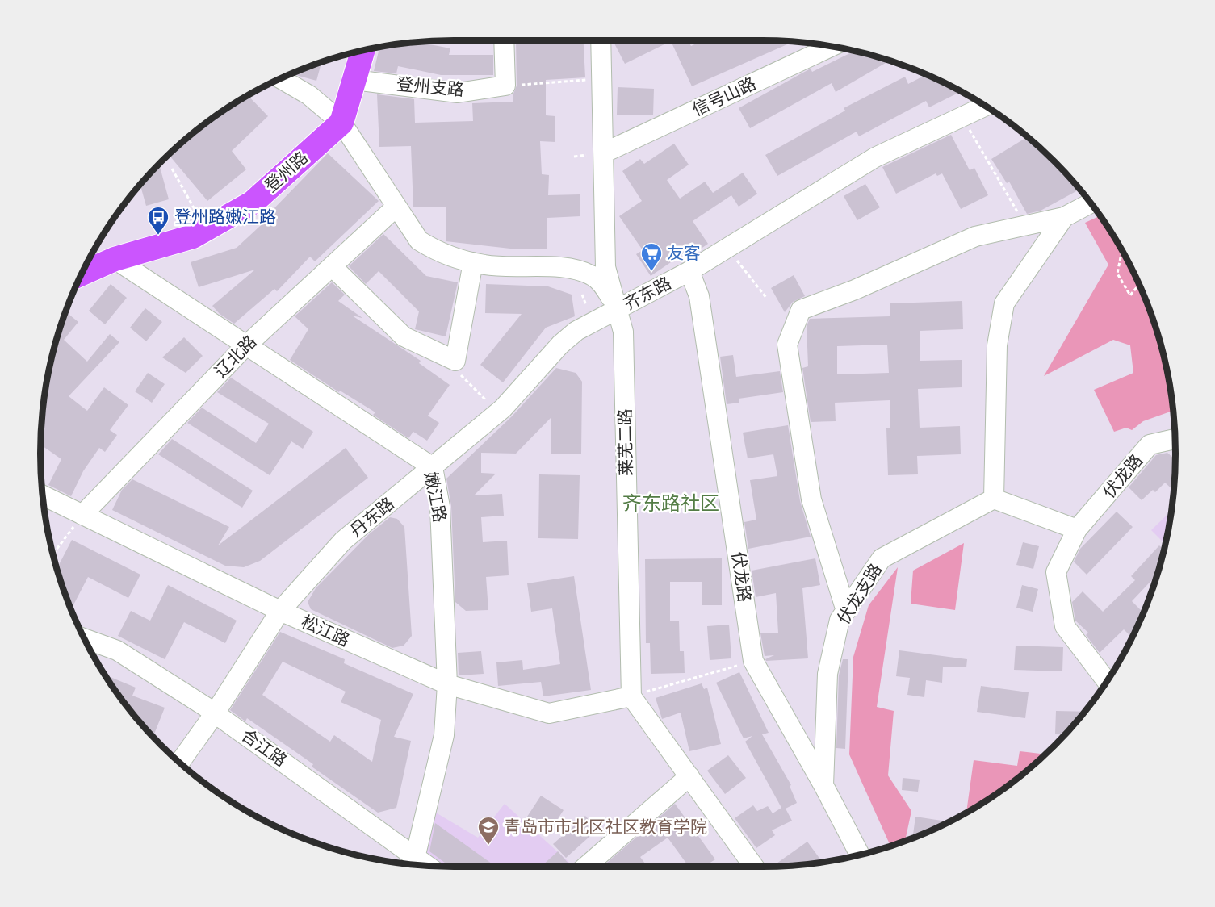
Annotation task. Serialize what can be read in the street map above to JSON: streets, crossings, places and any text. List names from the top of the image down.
{
  "streets": {
    "main road": ["登州路"],
    "street": [
      "登州支路",
      "信号山路",
      "齐东路",
      "辽北路",
      "莱芜二路",
      "伏龙路",
      "嫩江路",
      "丹东路",
      "伏龙支路",
      "松江路",
      "合江路"
    ]
  },
  "crossings": [
    ["信号山路", "莱芜二路"],
    ["登州路", "齐东路"],
    ["登州路", "嫩江路"],
    ["齐东路", "辽北路"],
    ["齐东路", "莱芜二路"],
    ["齐东路", "伏龙路"],
    ["齐东路", "丹东路"],
    ["辽北路", "嫩江路"],
    ["辽北路", "松江路"],
    ["莱芜二路", "丹东路"],
    ["莱芜二路", "松江路"],
    ["伏龙路", "伏龙支路"],
    ["嫩江路", "丹东路"],
    ["嫩江路", "松江路"],
    ["嫩江路", "合江路"],
    ["丹东路", "松江路"],
    ["丹东路", "合江路"]
  ],
  "districts": ["齐东路社区"],
  "places": {
    "bus stop": ["登州路嫩江路"],
    "supermarket": ["友客"],
    "school or university": ["青岛市市北区社区教育学院"]
  }
}
